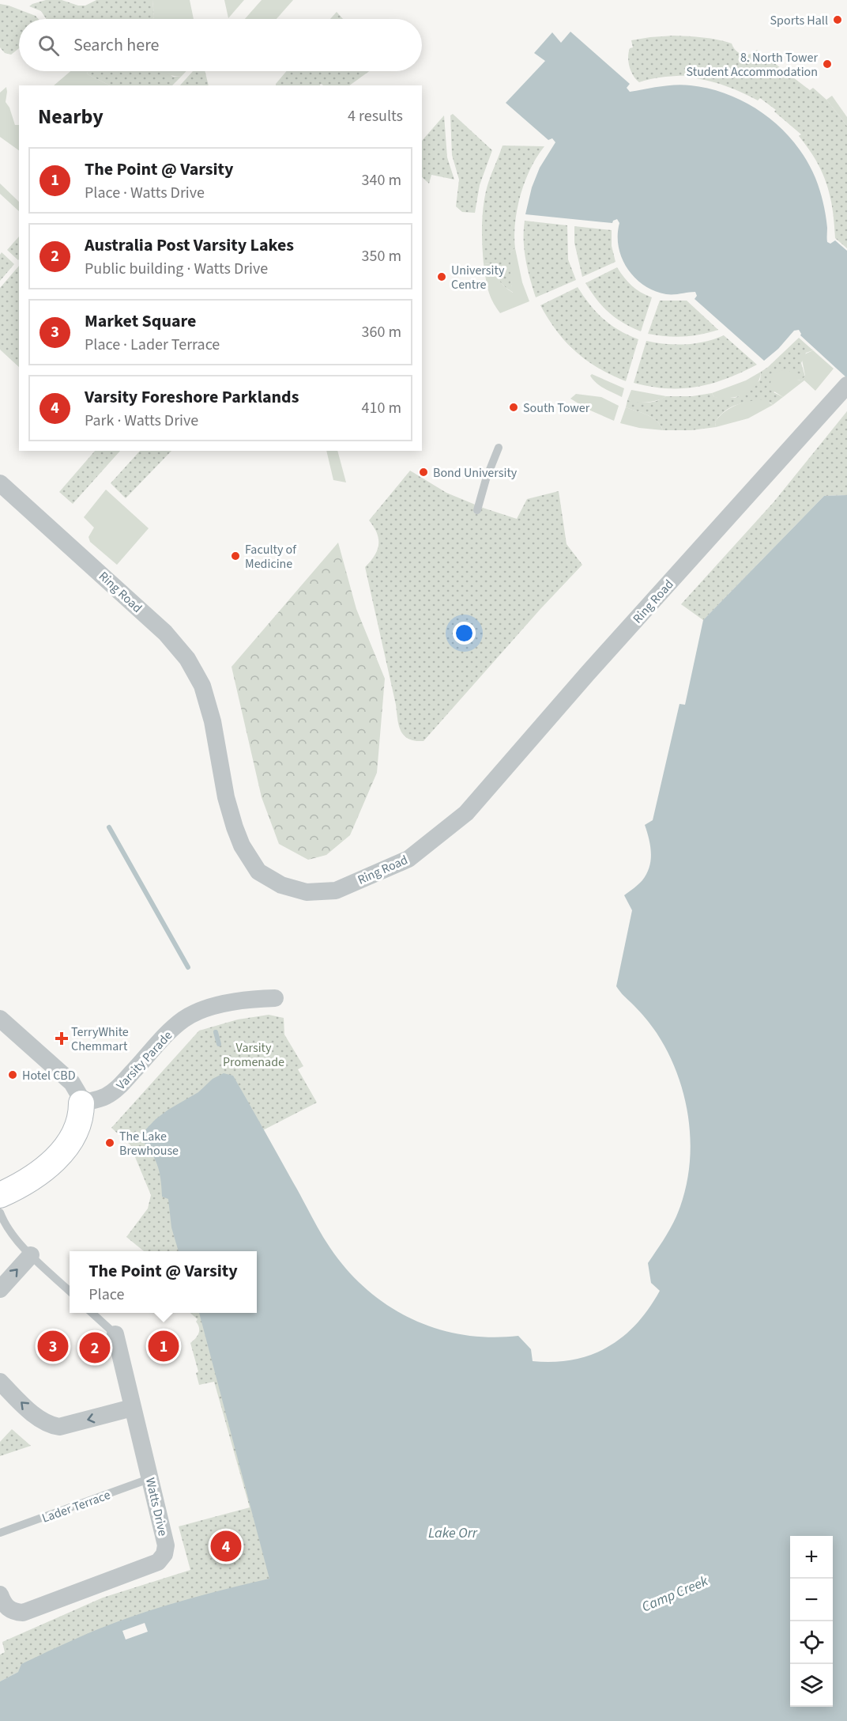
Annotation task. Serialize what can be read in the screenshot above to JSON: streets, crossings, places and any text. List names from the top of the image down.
{
  "streets": {
    "street": ["Ring Road", "Varsity Parade", "Watts Drive"],
    "lane": ["Lader Terrace"]
  },
  "crossings": [
    ["Lader Terrace", "Watts Drive"]
  ],
  "water": ["Lake Orr", "Camp Creek"],
  "parks": ["Varsity Promenade"],
  "places": {
    "other": [
      "Sports Hall",
      "8. North Tower Student Accommodation",
      "University Centre",
      "South Tower",
      "Bond University",
      "Faculty of Medicine",
      "Hotel CBD",
      "The Lake Brewhouse"
    ],
    "health": ["TerryWhite Chemmart"]
  },
  "page": {
    "search": "Search here",
    "heading": ["Nearby", "4 results"],
    "list": [
      {
        "mark": "1",
        "name": "The Point @ Varsity",
        "note": "Place · Watts Drive",
        "value": "340 m"
      },
      {
        "mark": "2",
        "name": "Australia Post Varsity Lakes",
        "note": "Public building · Watts Drive",
        "value": "350 m"
      },
      {
        "mark": "3",
        "name": "Market Square",
        "note": "Place · Lader Terrace",
        "value": "360 m"
      },
      {
        "mark": "4",
        "name": "Varsity Foreshore Parklands",
        "note": "Park · Watts Drive",
        "value": "410 m"
      }
    ],
    "popup": ["The Point @ Varsity", "Place"],
    "pins": [
      "1",
      "3",
      "2",
      "4"
    ],
    "map_buttons": ["+", "−"]
  }
}
